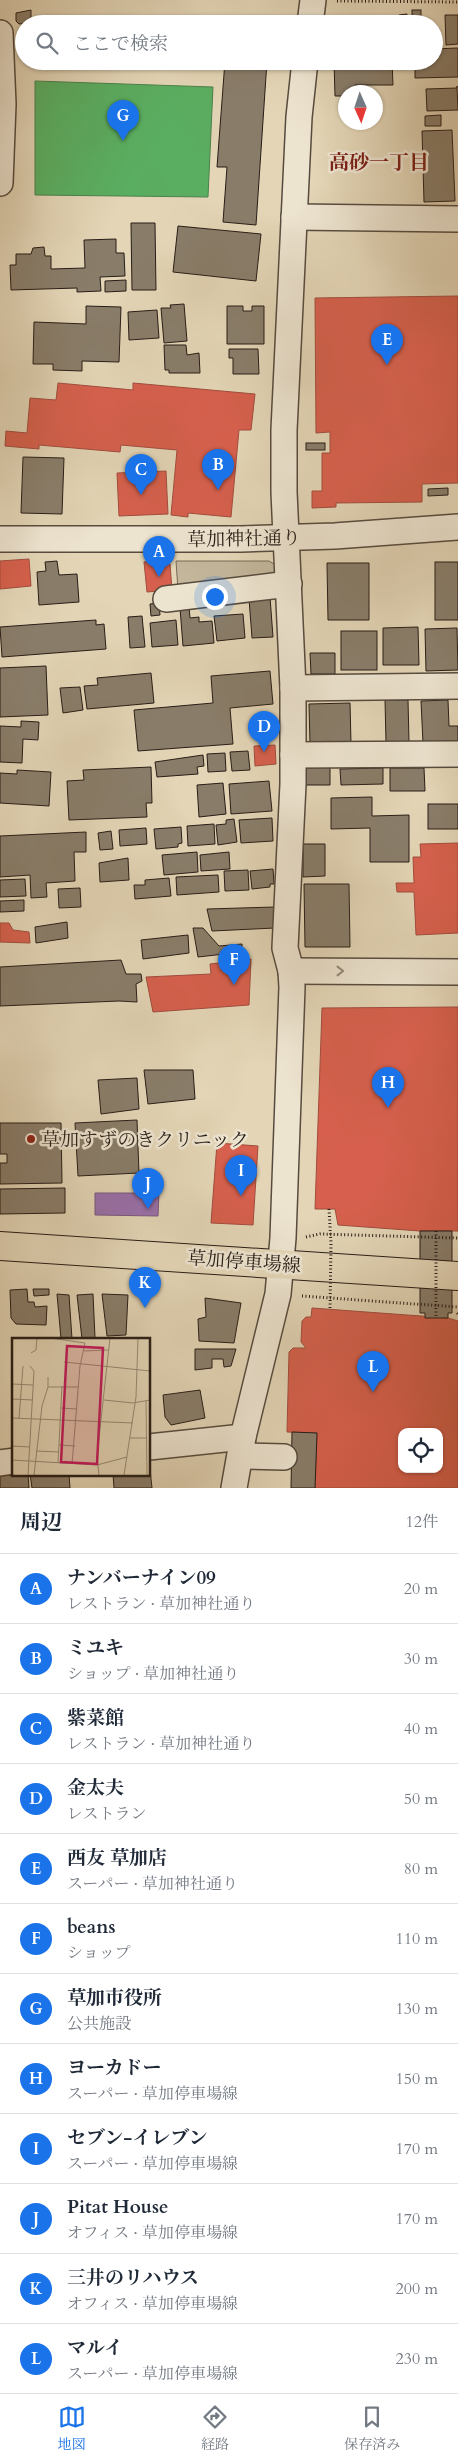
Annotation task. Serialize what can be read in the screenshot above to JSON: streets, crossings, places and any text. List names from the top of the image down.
{
  "streets": {
    "main road": ["草加停車場線"],
    "street": ["草加神社通り"]
  },
  "districts": ["高砂一丁目"],
  "places": ["草加すずのきクリニック"],
  "north": "bottom",
  "page": {
    "search": "ここで検索",
    "pins": [
      "G",
      "E",
      "B",
      "C",
      "A",
      "D",
      "F",
      "H",
      "I",
      "J",
      "K",
      "L"
    ],
    "heading": ["周辺", "12件"],
    "list": [
      {
        "mark": "A",
        "name": "ナンバーナイン09",
        "note": "レストラン · 草加神社通り",
        "value": "20 m"
      },
      {
        "mark": "B",
        "name": "ミユキ",
        "note": "ショップ · 草加神社通り",
        "value": "30 m"
      },
      {
        "mark": "C",
        "name": "紫菜館",
        "note": "レストラン · 草加神社通り",
        "value": "40 m"
      },
      {
        "mark": "D",
        "name": "金太夫",
        "note": "レストラン",
        "value": "50 m"
      },
      {
        "mark": "E",
        "name": "西友 草加店",
        "note": "スーパー · 草加神社通り",
        "value": "80 m"
      },
      {
        "mark": "F",
        "name": "beans",
        "note": "ショップ",
        "value": "110 m"
      },
      {
        "mark": "G",
        "name": "草加市役所",
        "note": "公共施設",
        "value": "130 m"
      },
      {
        "mark": "H",
        "name": "ヨーカドー",
        "note": "スーパー · 草加停車場線",
        "value": "150 m"
      },
      {
        "mark": "I",
        "name": "セブン-イレブン",
        "note": "スーパー · 草加停車場線",
        "value": "170 m"
      },
      {
        "mark": "J",
        "name": "Pitat House",
        "note": "オフィス · 草加停車場線",
        "value": "170 m"
      },
      {
        "mark": "K",
        "name": "三井のリハウス",
        "note": "オフィス · 草加停車場線",
        "value": "200 m"
      },
      {
        "mark": "L",
        "name": "マルイ",
        "note": "スーパー · 草加停車場線",
        "value": "230 m"
      }
    ],
    "nav": ["地図", "経路", "保存済み"]
  }
}
